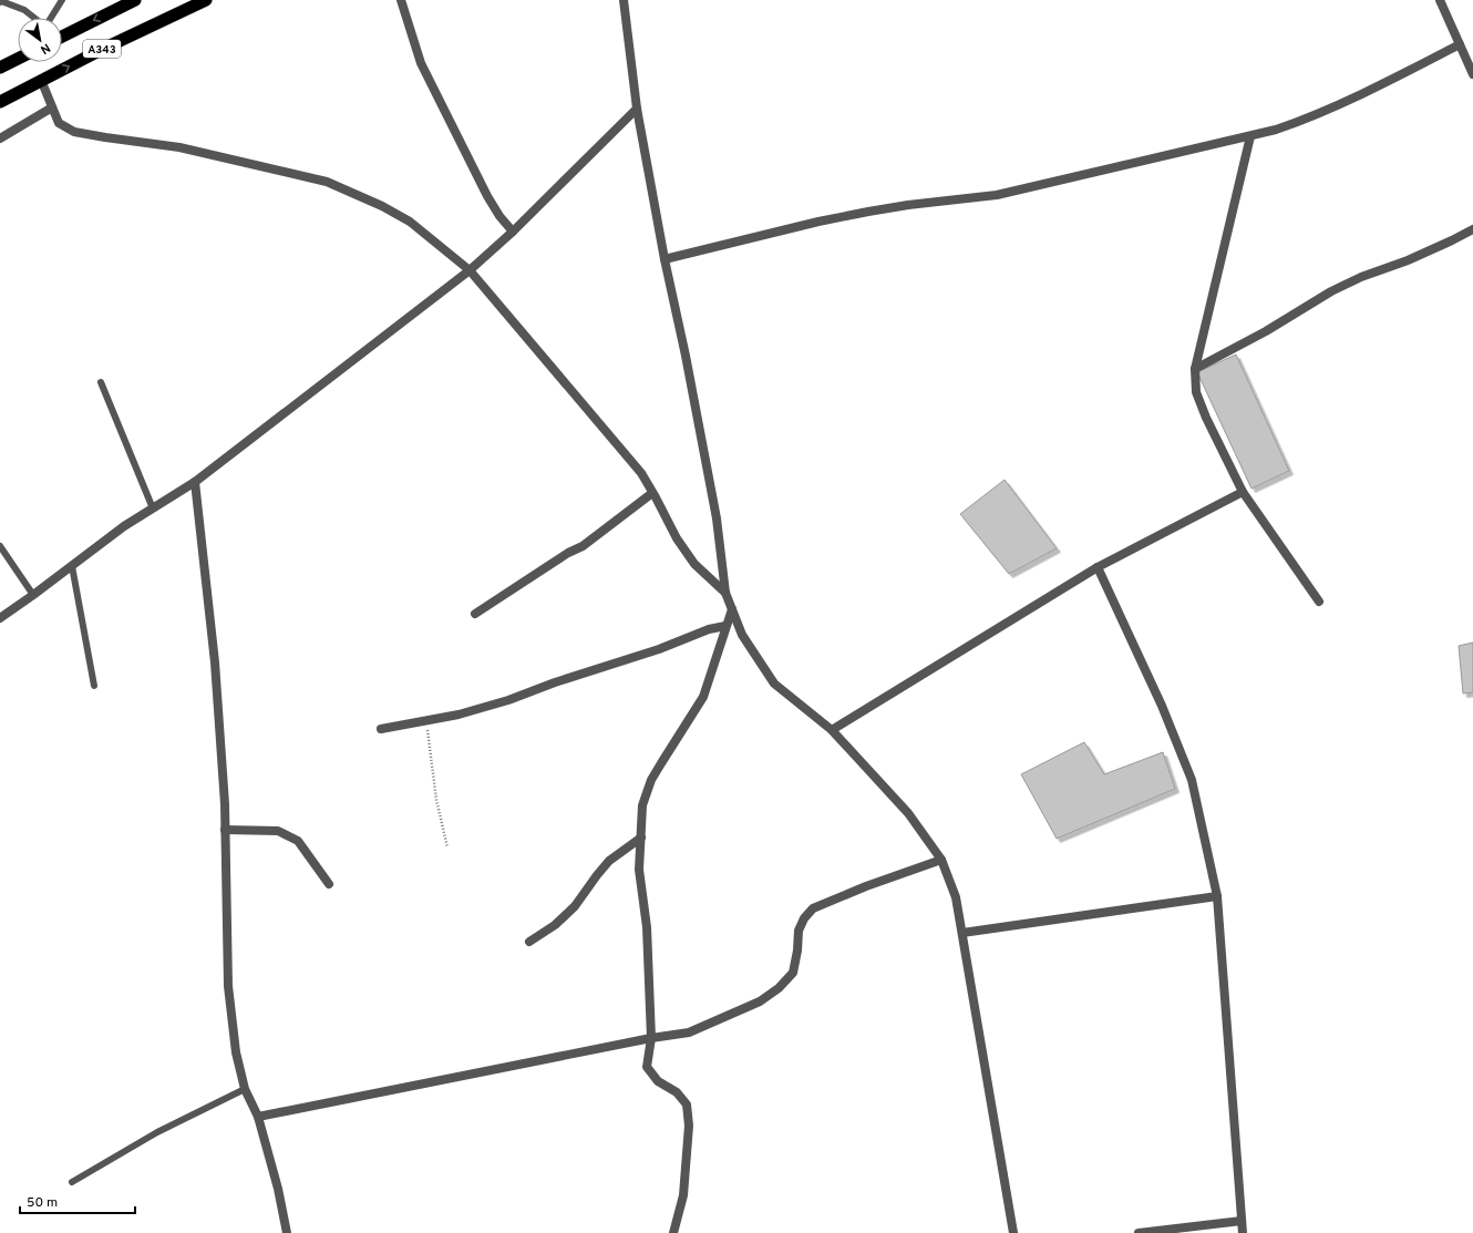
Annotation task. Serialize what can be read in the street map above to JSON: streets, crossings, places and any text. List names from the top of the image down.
{
  "streets": {
    "highway": ["A343"]
  },
  "scale_bar": "50 m",
  "north": "bottom right"
}
